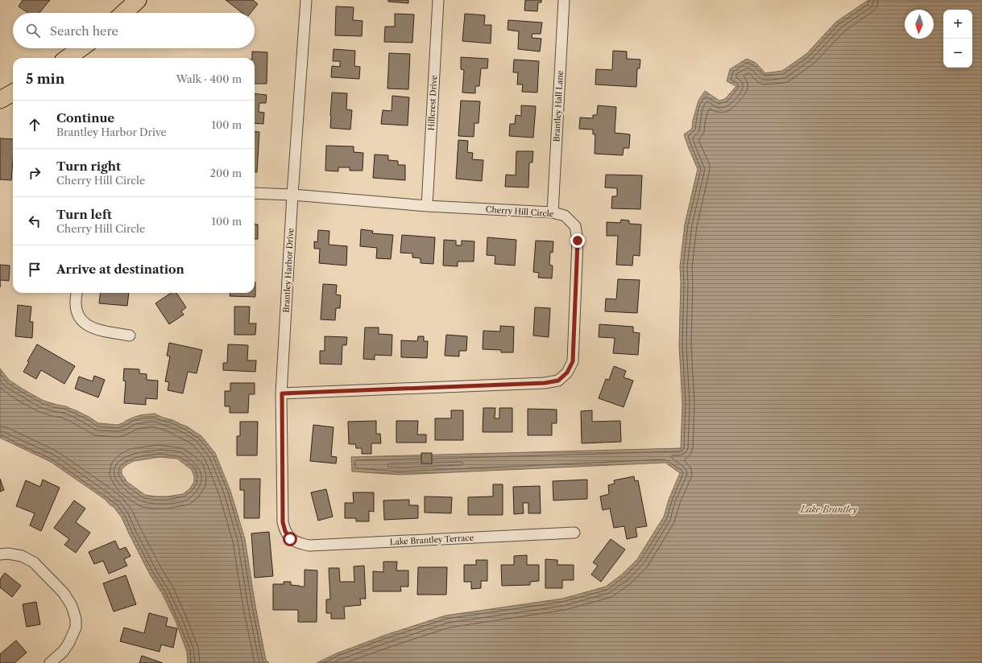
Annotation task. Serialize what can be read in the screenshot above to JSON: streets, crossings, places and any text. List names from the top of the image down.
{
  "streets": {
    "street": [
      "Hillcrest Drive",
      "Brantley Hall Lane",
      "Cherry Hill Circle",
      "Brantley Harbor Drive",
      "Lake Brantley Terrace"
    ]
  },
  "crossings": [
    ["Hillcrest Drive", "Cherry Hill Circle"],
    ["Brantley Hall Lane", "Cherry Hill Circle"],
    ["Cherry Hill Circle", "Brantley Harbor Drive"],
    ["Brantley Harbor Drive", "Lake Brantley Terrace"]
  ],
  "water": ["Lake Brantley"],
  "north": "bottom",
  "page": {
    "map_buttons": ["+", "−"],
    "search": "Search here",
    "heading": ["5 min", "Walk · 400 m"],
    "list": [
      ["Continue", "Brantley Harbor Drive", "100 m"],
      ["Turn right", "Cherry Hill Circle", "200 m"],
      ["Turn left", "Cherry Hill Circle", "100 m"],
      "Arrive at destination"
    ]
  }
}
